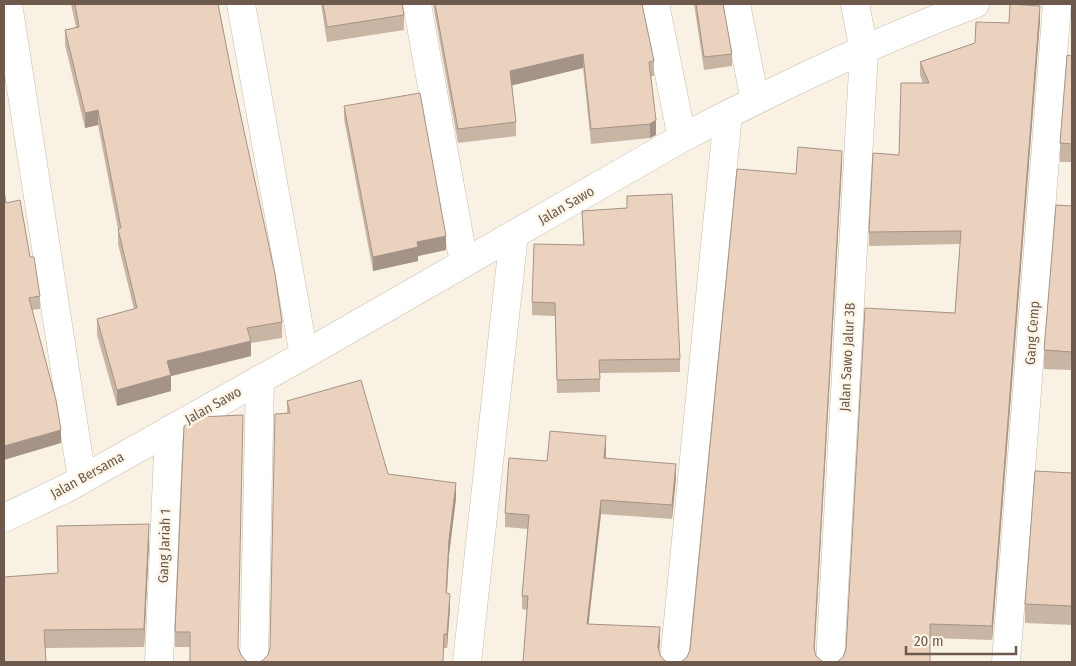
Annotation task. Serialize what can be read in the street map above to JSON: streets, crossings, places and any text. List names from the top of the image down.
{
  "streets": {
    "street": [
      "Jalan Sawo",
      "Gang Cemp",
      "Jalan Sawo Jalur 3B",
      "Jalan Bersama",
      "Gang Jariah 1"
    ]
  },
  "crossings": [
    ["Jalan Sawo", "Jalan Sawo Jalur 3B"],
    ["Jalan Sawo", "Jalan Bersama"],
    ["Jalan Sawo", "Gang Jariah 1"],
    ["Jalan Bersama", "Gang Jariah 1"]
  ],
  "scale_bar": "20 m"
}
